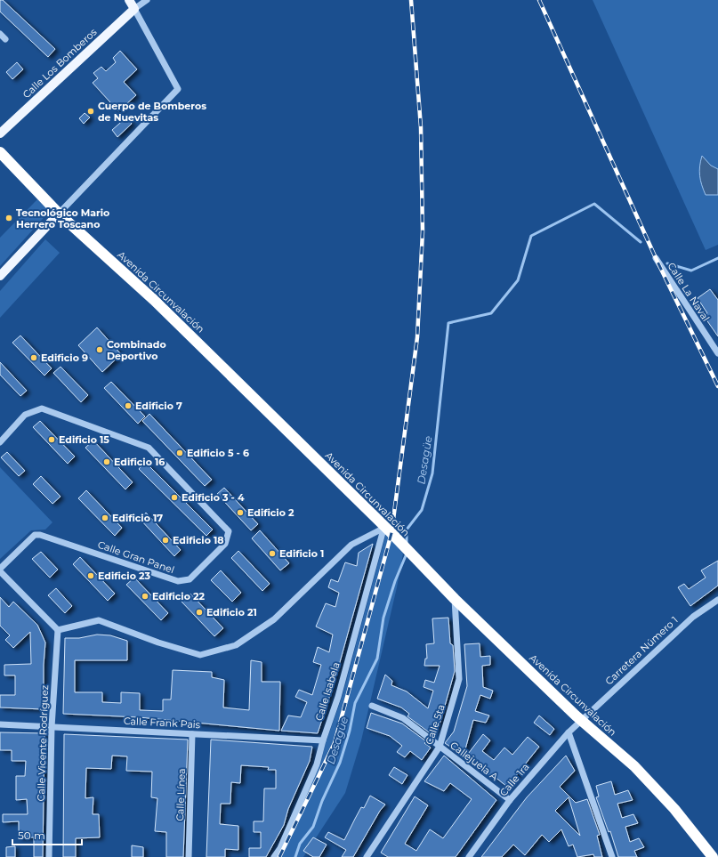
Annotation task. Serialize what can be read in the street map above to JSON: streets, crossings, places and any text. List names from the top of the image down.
{
  "streets": {
    "highway": ["Avenida Circunvalación"],
    "main road": ["Calle Los Bomberos"],
    "street": [
      "Calle La Naval",
      "Calle Gran Panel",
      "Carretera Número 1",
      "Calle Isabela",
      "Calle Frank Pais",
      "Calle 5ta",
      "Calle Vicente Rodríguez",
      "Callejuela A",
      "Calle 1ra",
      "Calle Línea"
    ]
  },
  "crossings": [
    ["Avenida Circunvalación", "Carretera Número 1"],
    ["Avenida Circunvalación", "Calle Isabela"],
    ["Avenida Circunvalación", "Calle 5ta"],
    ["Avenida Circunvalación", "Calle 1ra"],
    ["Carretera Número 1", "Calle 1ra"],
    ["Calle Isabela", "Calle Frank Pais"],
    ["Calle Frank Pais", "Calle Vicente Rodríguez"],
    ["Calle Frank Pais", "Calle Línea"],
    ["Calle 5ta", "Callejuela A"],
    ["Callejuela A", "Calle 1ra"]
  ],
  "water": ["Desagüe"],
  "places": [
    "Cuerpo de Bomberos de Nuevitas",
    "Tecnológico Mario Herrero Toscano",
    "Combinado Deportivo",
    "Edificio 9",
    "Edificio 7",
    "Edificio 15",
    "Edificio 5 - 6",
    "Edificio 16",
    "Edificio 3 - 4",
    "Edificio 2",
    "Edificio 17",
    "Edificio 18",
    "Edificio 1",
    "Edificio 23",
    "Edificio 22",
    "Edificio 21"
  ],
  "scale_bar": "50 m"
}
